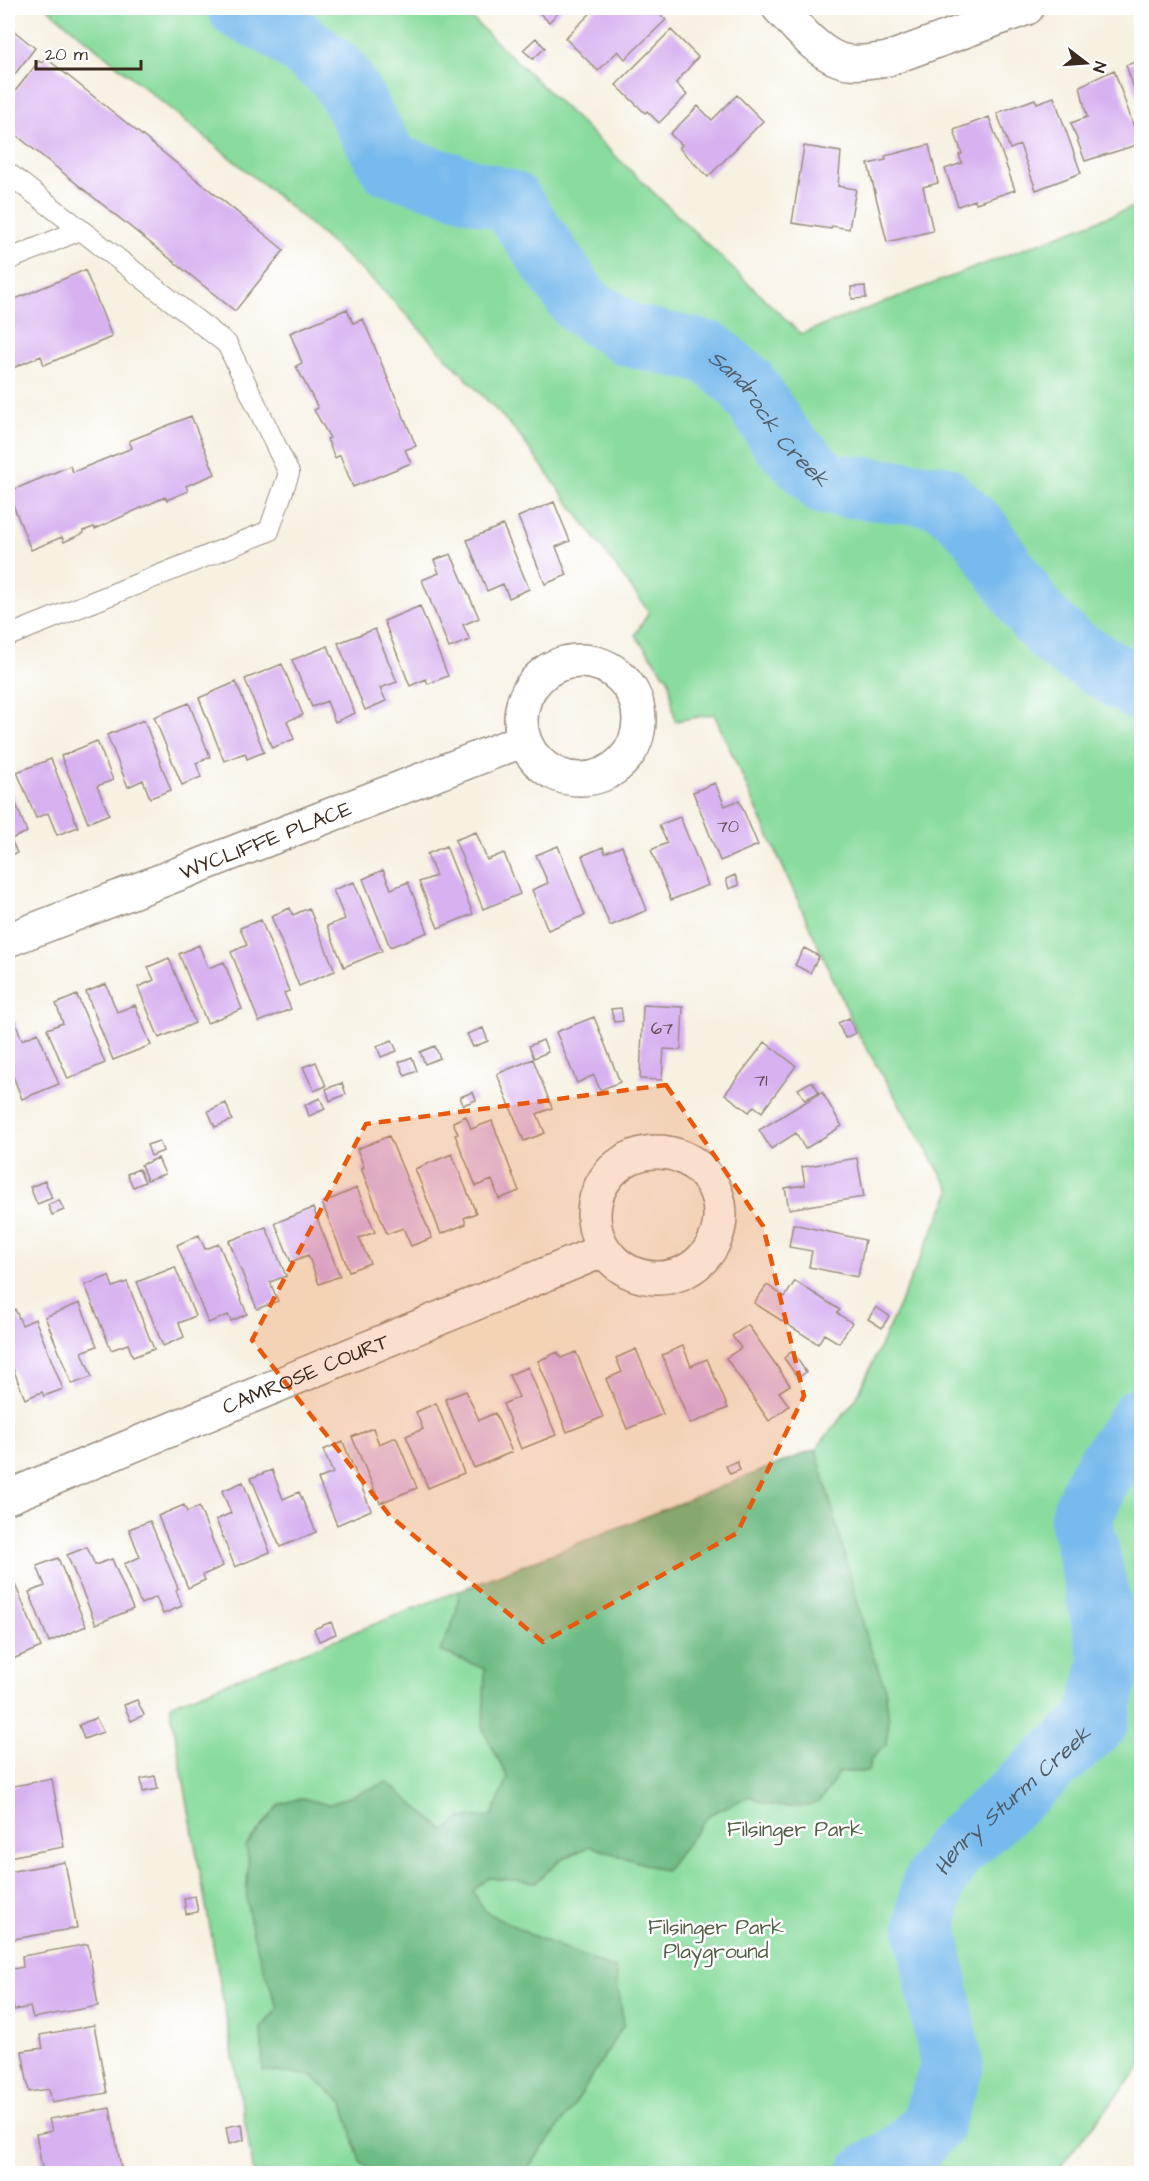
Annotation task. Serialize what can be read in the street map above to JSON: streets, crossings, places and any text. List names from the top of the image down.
{
  "streets": {
    "street": ["WYCLIFFE PLACE", "CAMROSE COURT"]
  },
  "water": ["Sandrock Creek", "Henry Sturm Creek"],
  "parks": ["Filsinger Park", "Filsinger Park Playground"],
  "house_numbers": ["70", "67", "71"],
  "scale_bar": "20 m",
  "north": "right"
}
